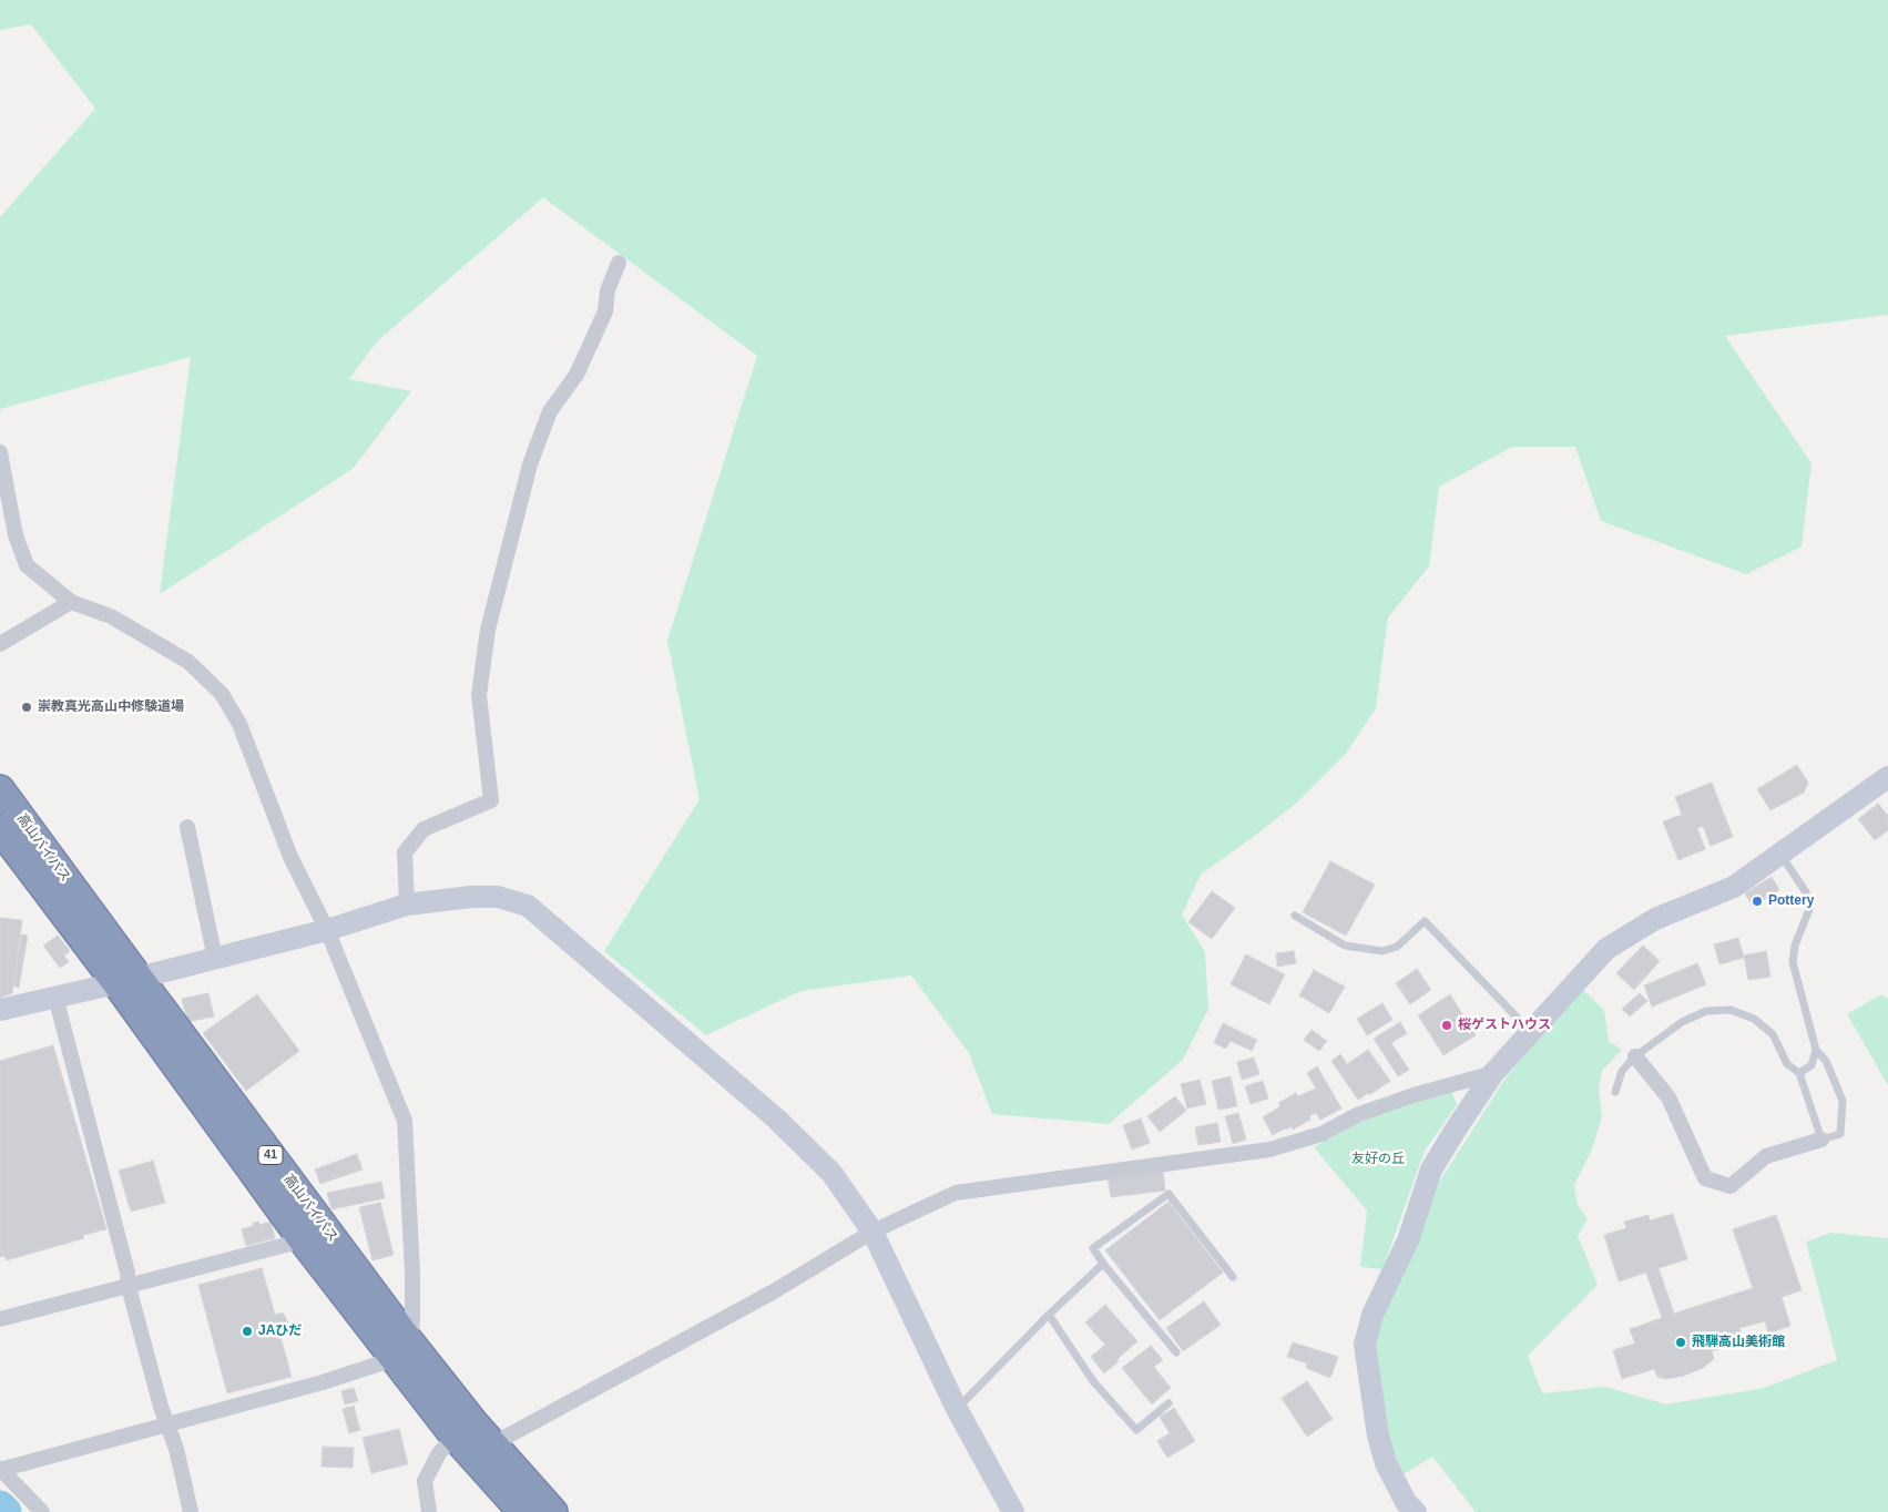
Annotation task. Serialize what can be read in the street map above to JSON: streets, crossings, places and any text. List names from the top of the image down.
{
  "streets": {
    "highway": ["高山バイパス", "41"]
  },
  "parks": ["友好の丘"],
  "places": [
    "崇教真光高山中修験道場",
    "Pottery",
    "桜ゲストハウス",
    "JAひだ",
    "飛騨高山美術館"
  ]
}
